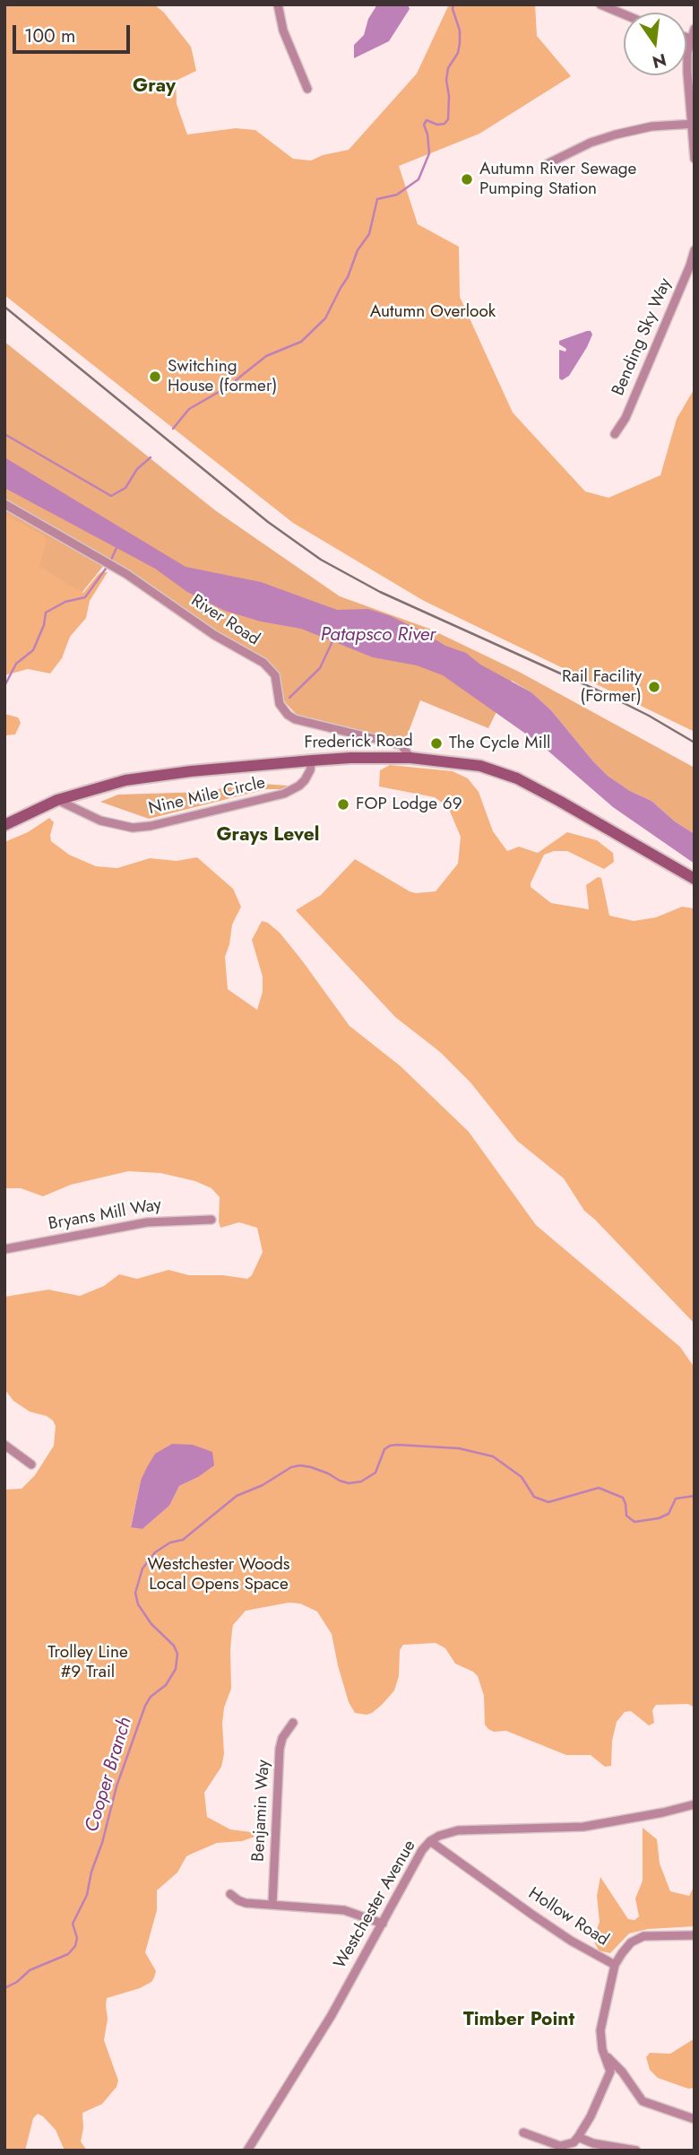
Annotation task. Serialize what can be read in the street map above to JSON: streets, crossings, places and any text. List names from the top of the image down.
{
  "streets": {
    "main road": ["Frederick Road"],
    "street": [
      "Bending Sky Way",
      "River Road",
      "Nine Mile Circle",
      "Bryans Mill Way",
      "Benjamin Way",
      "Westchester Avenue",
      "Hollow Road"
    ]
  },
  "crossings": [
    ["River Road", "Frederick Road"],
    ["Frederick Road", "Nine Mile Circle"],
    ["Westchester Avenue", "Hollow Road"]
  ],
  "districts": ["Gray", "Grays Level", "Timber Point"],
  "water": ["Patapsco River", "Cooper Branch"],
  "parks": ["Autumn Overlook", "Westchester Woods Local Opens Space", "Trolley Line #9 Trail"],
  "places": [
    "Autumn River Sewage Pumping Station",
    "Switching House (former)",
    "Rail Facility (Former)",
    "The Cycle Mill",
    "FOP Lodge 69"
  ],
  "scale_bar": "100 m",
  "north": "bottom"
}
